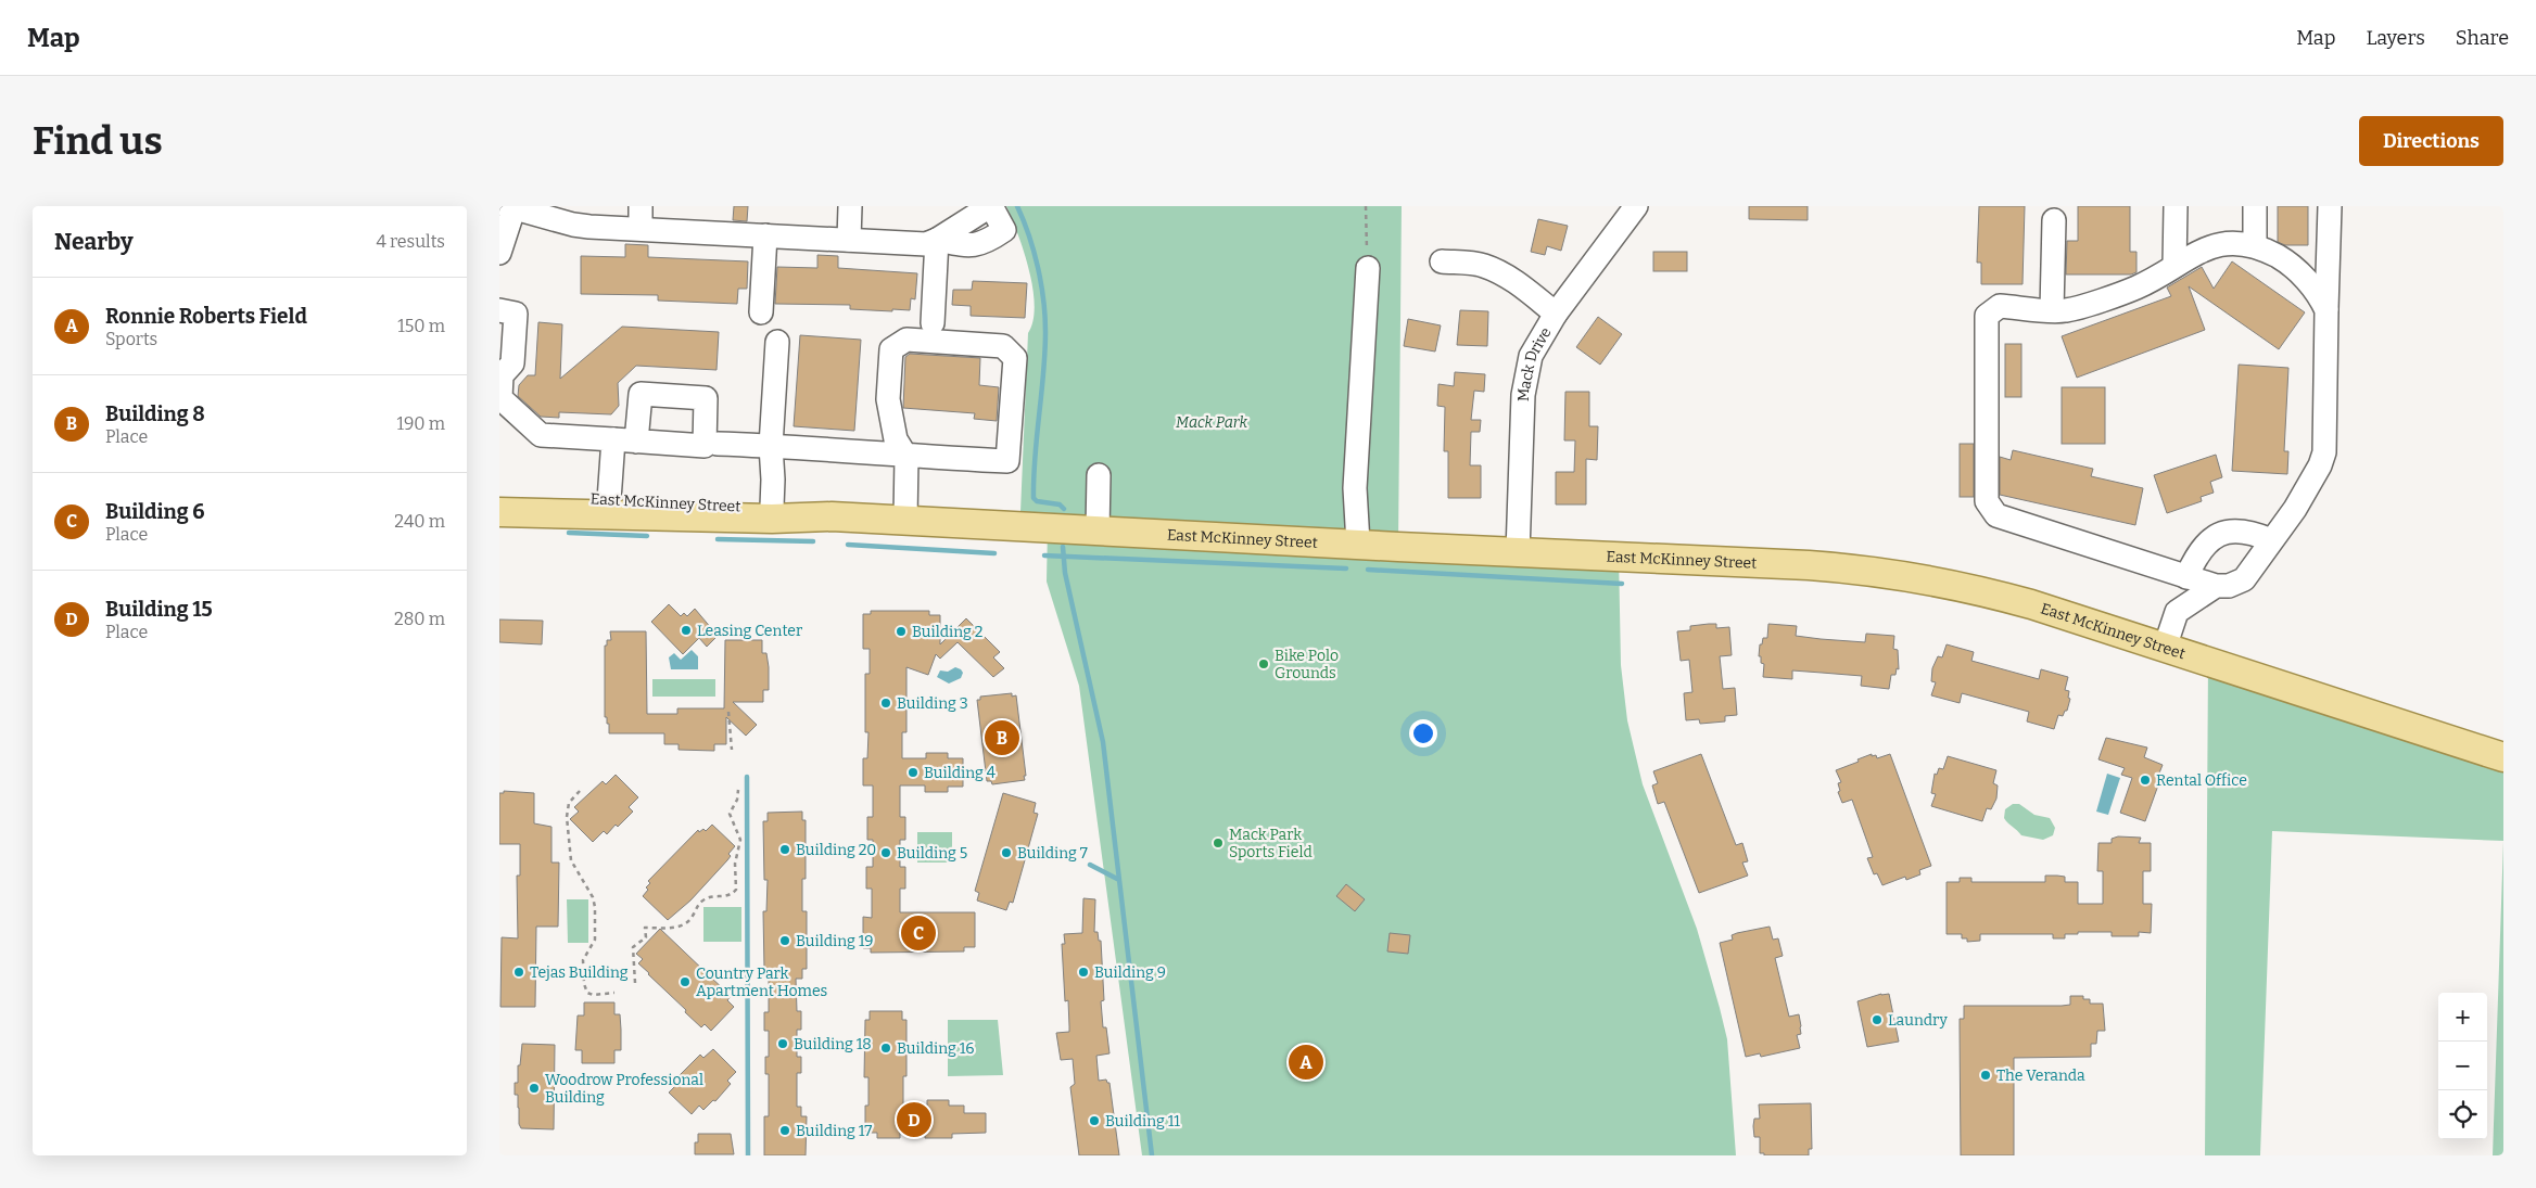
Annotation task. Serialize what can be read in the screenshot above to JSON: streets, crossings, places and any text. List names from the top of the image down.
{
  "streets": {
    "main road": ["East McKinney Street"],
    "street": ["Mack Drive"]
  },
  "crossings": [
    ["Mack Drive", "East McKinney Street"]
  ],
  "parks": ["Mack Park"],
  "places": [
    "Leasing Center",
    "Building 2",
    "Bike Polo Grounds",
    "Building 3",
    "Building 4",
    "Rental Office",
    "Mack Park Sports Field",
    "Building 20",
    "Building 5",
    "Building 7",
    "Building 19",
    "Tejas Building",
    "Building 9",
    "Country Park Apartment Homes",
    "Laundry",
    "Building 18",
    "Building 16",
    "The Veranda",
    "Woodrow Professional Building",
    "Building 11",
    "Building 17"
  ],
  "page": {
    "header": "Map",
    "nav": ["Map", "Layers", "Share"],
    "buttons": "Directions",
    "title": "Find us",
    "heading": ["Nearby", "4 results"],
    "list": [
      {
        "mark": "A",
        "name": "Ronnie Roberts Field",
        "note": "Sports",
        "value": "150 m"
      },
      {
        "mark": "B",
        "name": "Building 8",
        "note": "Place",
        "value": "190 m"
      },
      {
        "mark": "C",
        "name": "Building 6",
        "note": "Place",
        "value": "240 m"
      },
      {
        "mark": "D",
        "name": "Building 15",
        "note": "Place",
        "value": "280 m"
      }
    ],
    "pins": [
      "B",
      "C",
      "A",
      "D"
    ],
    "map_buttons": ["+", "−"]
  }
}
